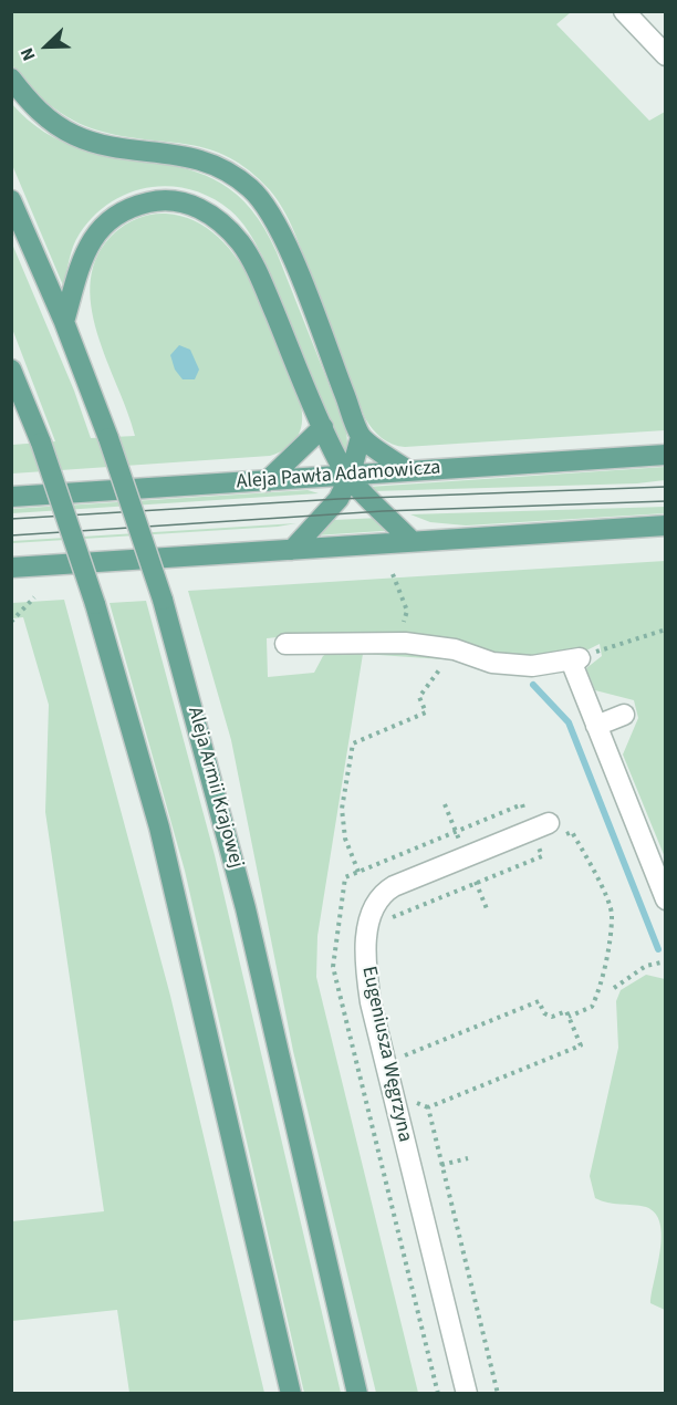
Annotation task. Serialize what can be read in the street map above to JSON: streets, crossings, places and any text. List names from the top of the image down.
{
  "streets": {
    "main road": ["Aleja Pawła Adamowicza", "Aleja Armii Krajowej"],
    "lane": ["Eugeniusza Węgrzyna"]
  },
  "north": "bottom left"
}
